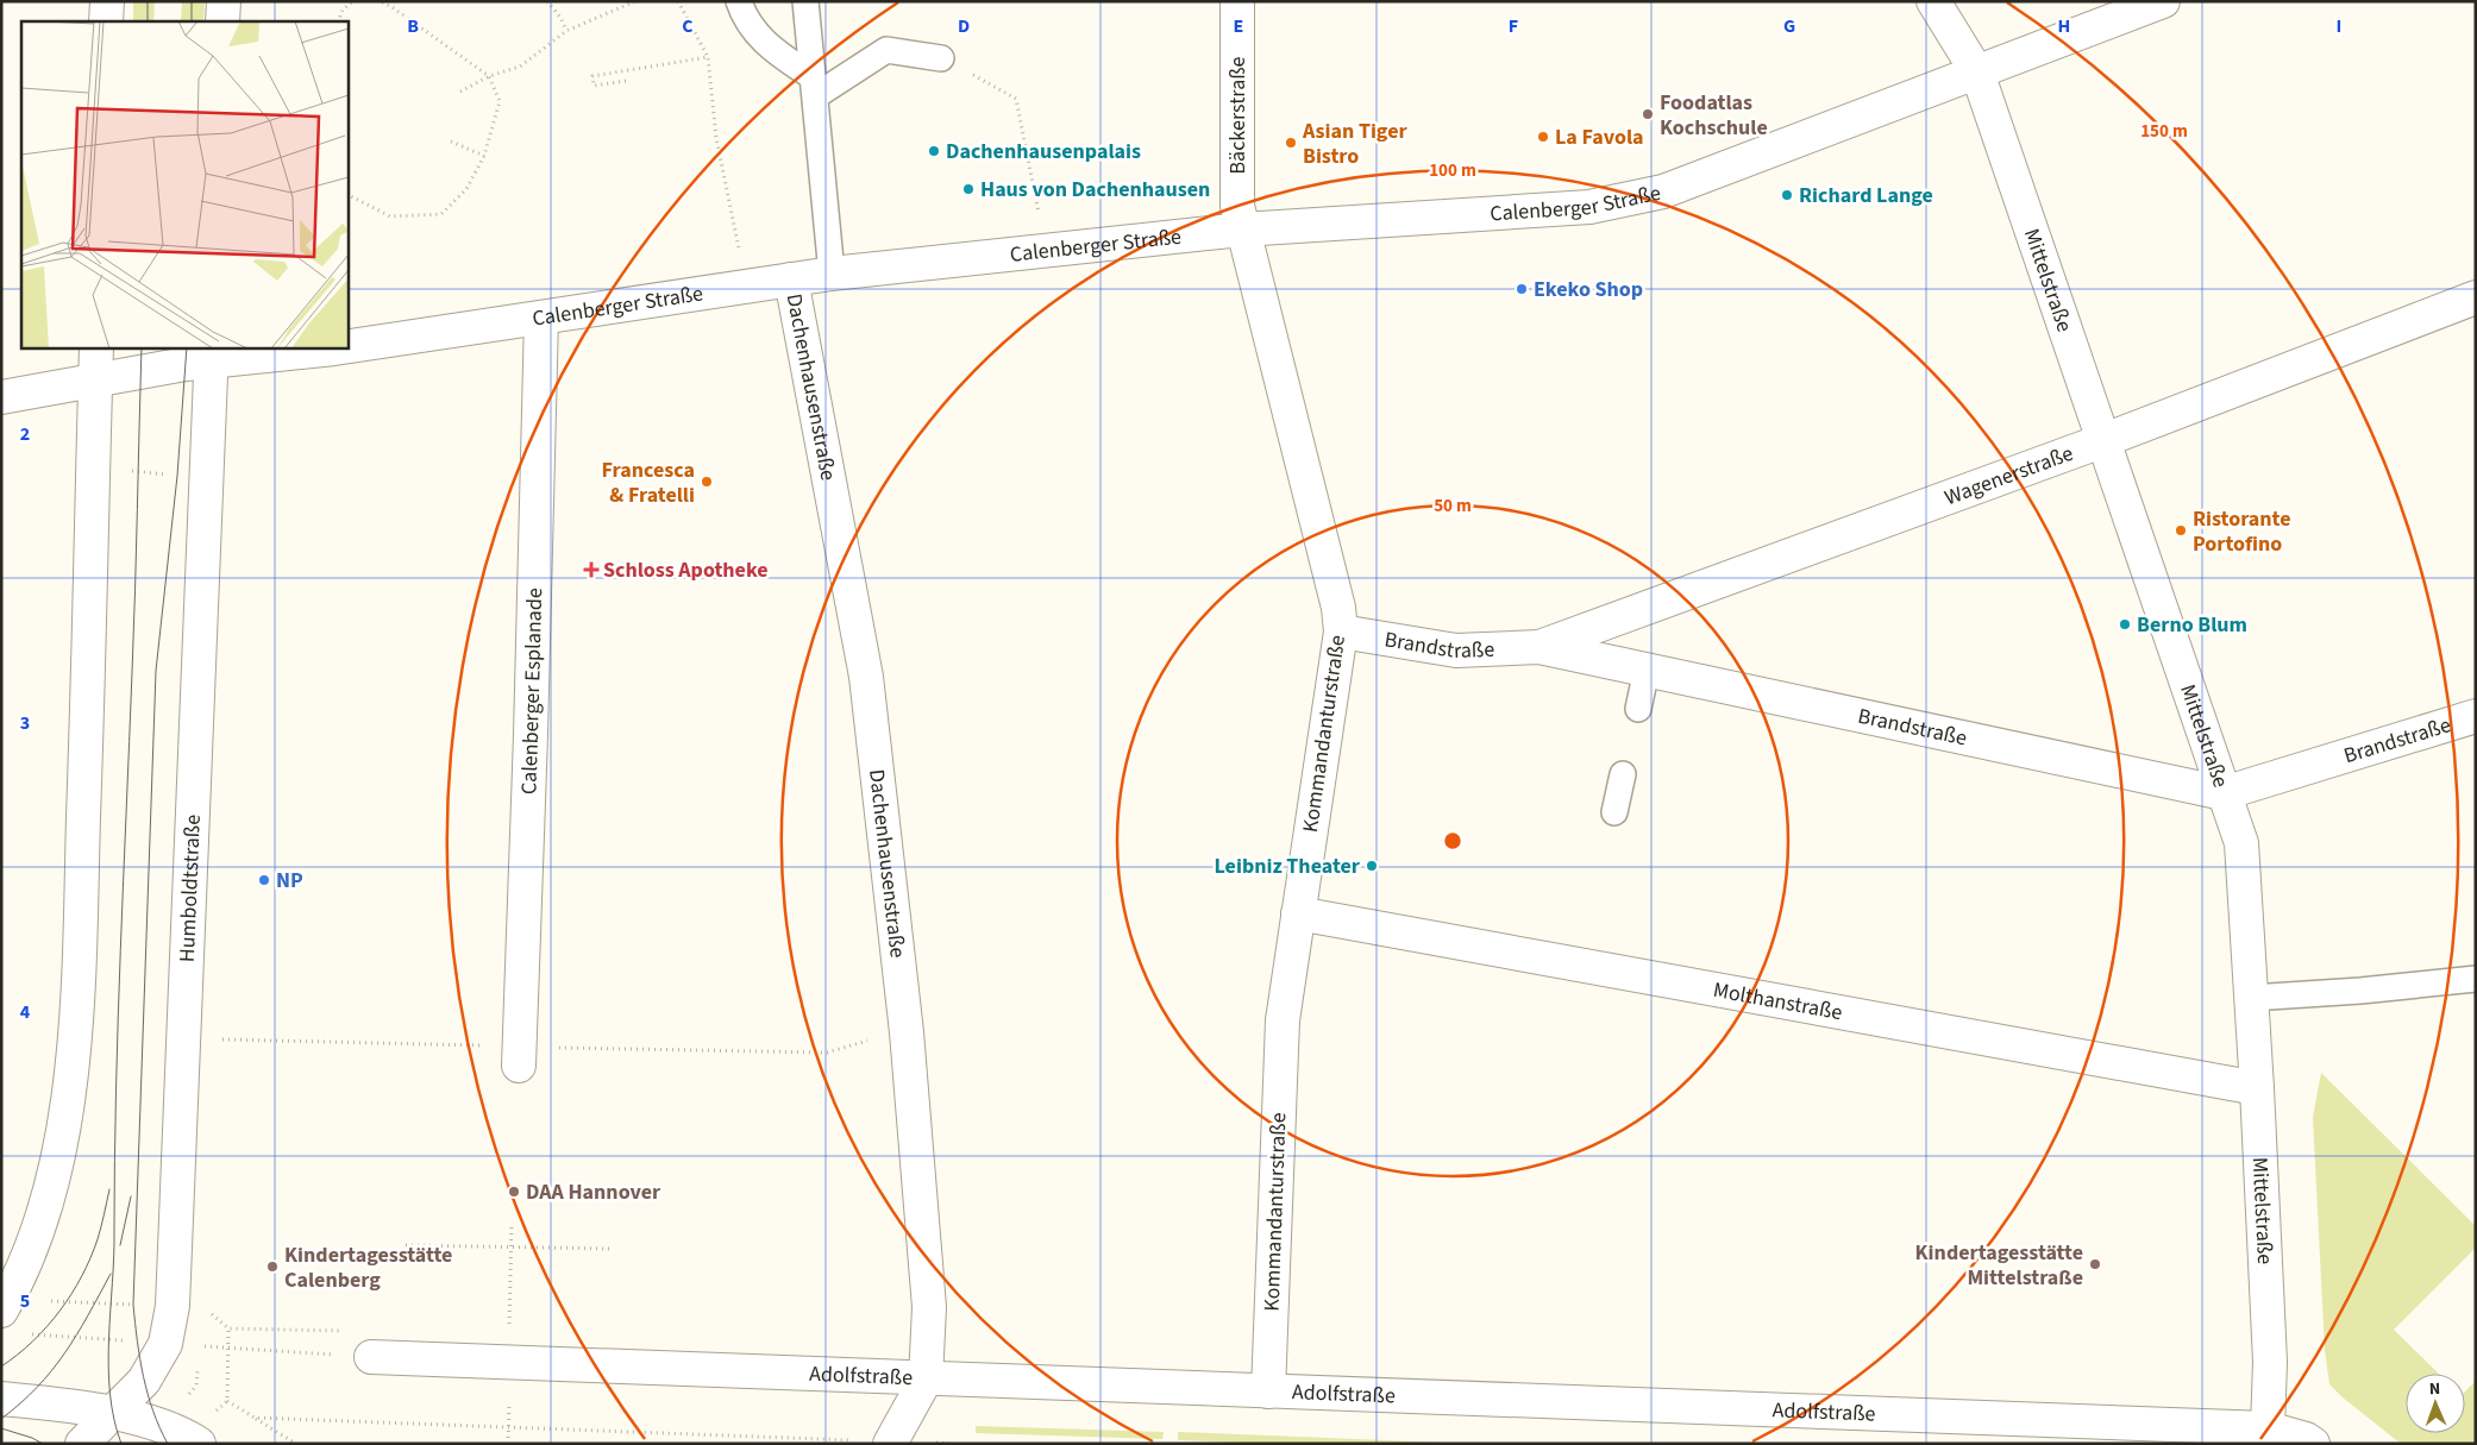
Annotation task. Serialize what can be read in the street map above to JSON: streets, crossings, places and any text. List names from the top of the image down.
{
  "streets": {
    "street": [
      "Bäckerstraße",
      "Calenberger Straße",
      "Mittelstraße",
      "Dachenhausenstraße",
      "Wagenerstraße",
      "Brandstraße",
      "Calenberger Esplanade",
      "Kommandanturstraße",
      "Humboldtstraße",
      "Molthanstraße",
      "Adolfstraße"
    ]
  },
  "crossings": [
    ["Bäckerstraße", "Calenberger Straße"],
    ["Bäckerstraße", "Kommandanturstraße"],
    ["Calenberger Straße", "Mittelstraße"],
    ["Calenberger Straße", "Dachenhausenstraße"],
    ["Calenberger Straße", "Calenberger Esplanade"],
    ["Calenberger Straße", "Kommandanturstraße"],
    ["Calenberger Straße", "Humboldtstraße"],
    ["Mittelstraße", "Wagenerstraße"],
    ["Mittelstraße", "Brandstraße"],
    ["Mittelstraße", "Molthanstraße"],
    ["Mittelstraße", "Adolfstraße"],
    ["Dachenhausenstraße", "Adolfstraße"],
    ["Wagenerstraße", "Brandstraße"],
    ["Brandstraße", "Kommandanturstraße"],
    ["Kommandanturstraße", "Molthanstraße"],
    ["Kommandanturstraße", "Adolfstraße"]
  ],
  "places": {
    "other": [
      "Foodatlas Kochschule",
      "La Favola",
      "Asian Tiger Bistro",
      "Dachenhausenpalais",
      "Haus von Dachenhausen",
      "Richard Lange",
      "Ekeko Shop",
      "Francesca & Fratelli",
      "Ristorante Portofino",
      "Berno Blum",
      "Leibniz Theater",
      "NP",
      "DAA Hannover",
      "Kindertagesstätte Mittelstraße",
      "Kindertagesstätte Calenberg"
    ],
    "health": ["Schloss Apotheke"]
  },
  "north": "top",
  "grid": {
    "columns": [
      "B",
      "C",
      "D",
      "E",
      "F",
      "G",
      "H",
      "I"
    ],
    "rows": [
      "2",
      "3",
      "4",
      "5"
    ]
  },
  "rings": ["150 m", "100 m", "50 m"]
}
